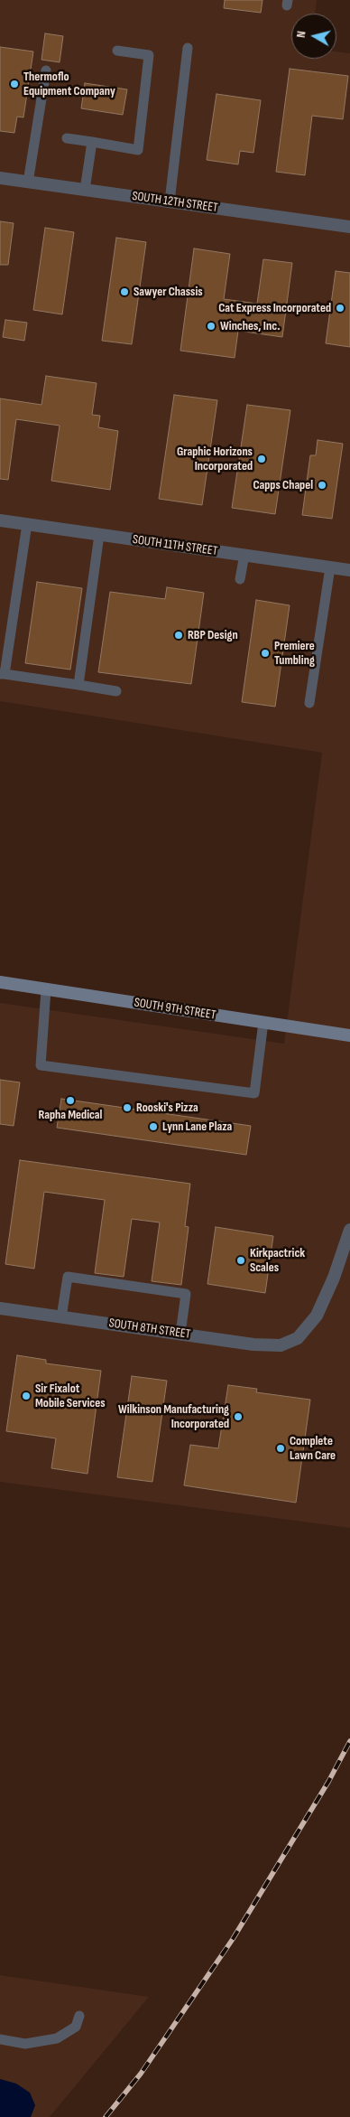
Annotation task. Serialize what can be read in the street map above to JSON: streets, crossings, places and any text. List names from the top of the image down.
{
  "streets": {
    "main road": ["SOUTH 9TH STREET"],
    "street": ["SOUTH 12TH STREET", "SOUTH 11TH STREET", "SOUTH 8TH STREET"]
  },
  "places": [
    "Thermoflo Equipment Company",
    "Sawyer Chassis",
    "Cat Express Incorporated",
    "Winches, Inc.",
    "Graphic Horizons Incorporated",
    "Capps Chapel",
    "RBP Design",
    "Premiere Tumbling",
    "Rapha Medical",
    "Rooski's Pizza",
    "Lynn Lane Plaza",
    "Kirkpactrick Scales",
    "Sir Fixalot Mobile Services",
    "Wilkinson Manufacturing Incorporated",
    "Complete Lawn Care"
  ],
  "north": "left"
}
